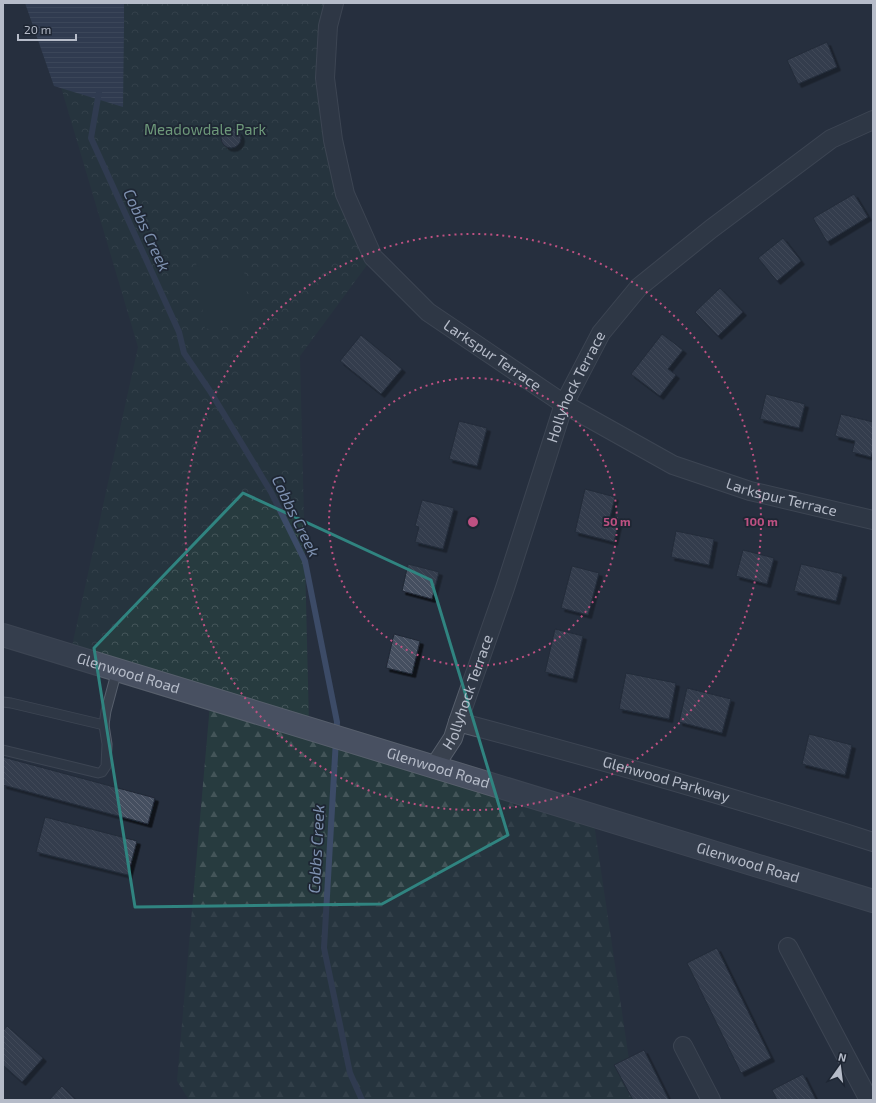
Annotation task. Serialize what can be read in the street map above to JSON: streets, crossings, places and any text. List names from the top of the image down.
{
  "streets": {
    "main road": ["Glenwood Road"],
    "street": ["Larkspur Terrace", "Hollyhock Terrace", "Glenwood Parkway"]
  },
  "crossings": [
    ["Larkspur Terrace", "Hollyhock Terrace"],
    ["Hollyhock Terrace", "Glenwood Road"],
    ["Hollyhock Terrace", "Glenwood Parkway"]
  ],
  "water": ["Cobbs Creek"],
  "parks": ["Meadowdale Park"],
  "scale_bar": "20 m",
  "north": "top",
  "rings": ["50 m", "100 m"]
}
